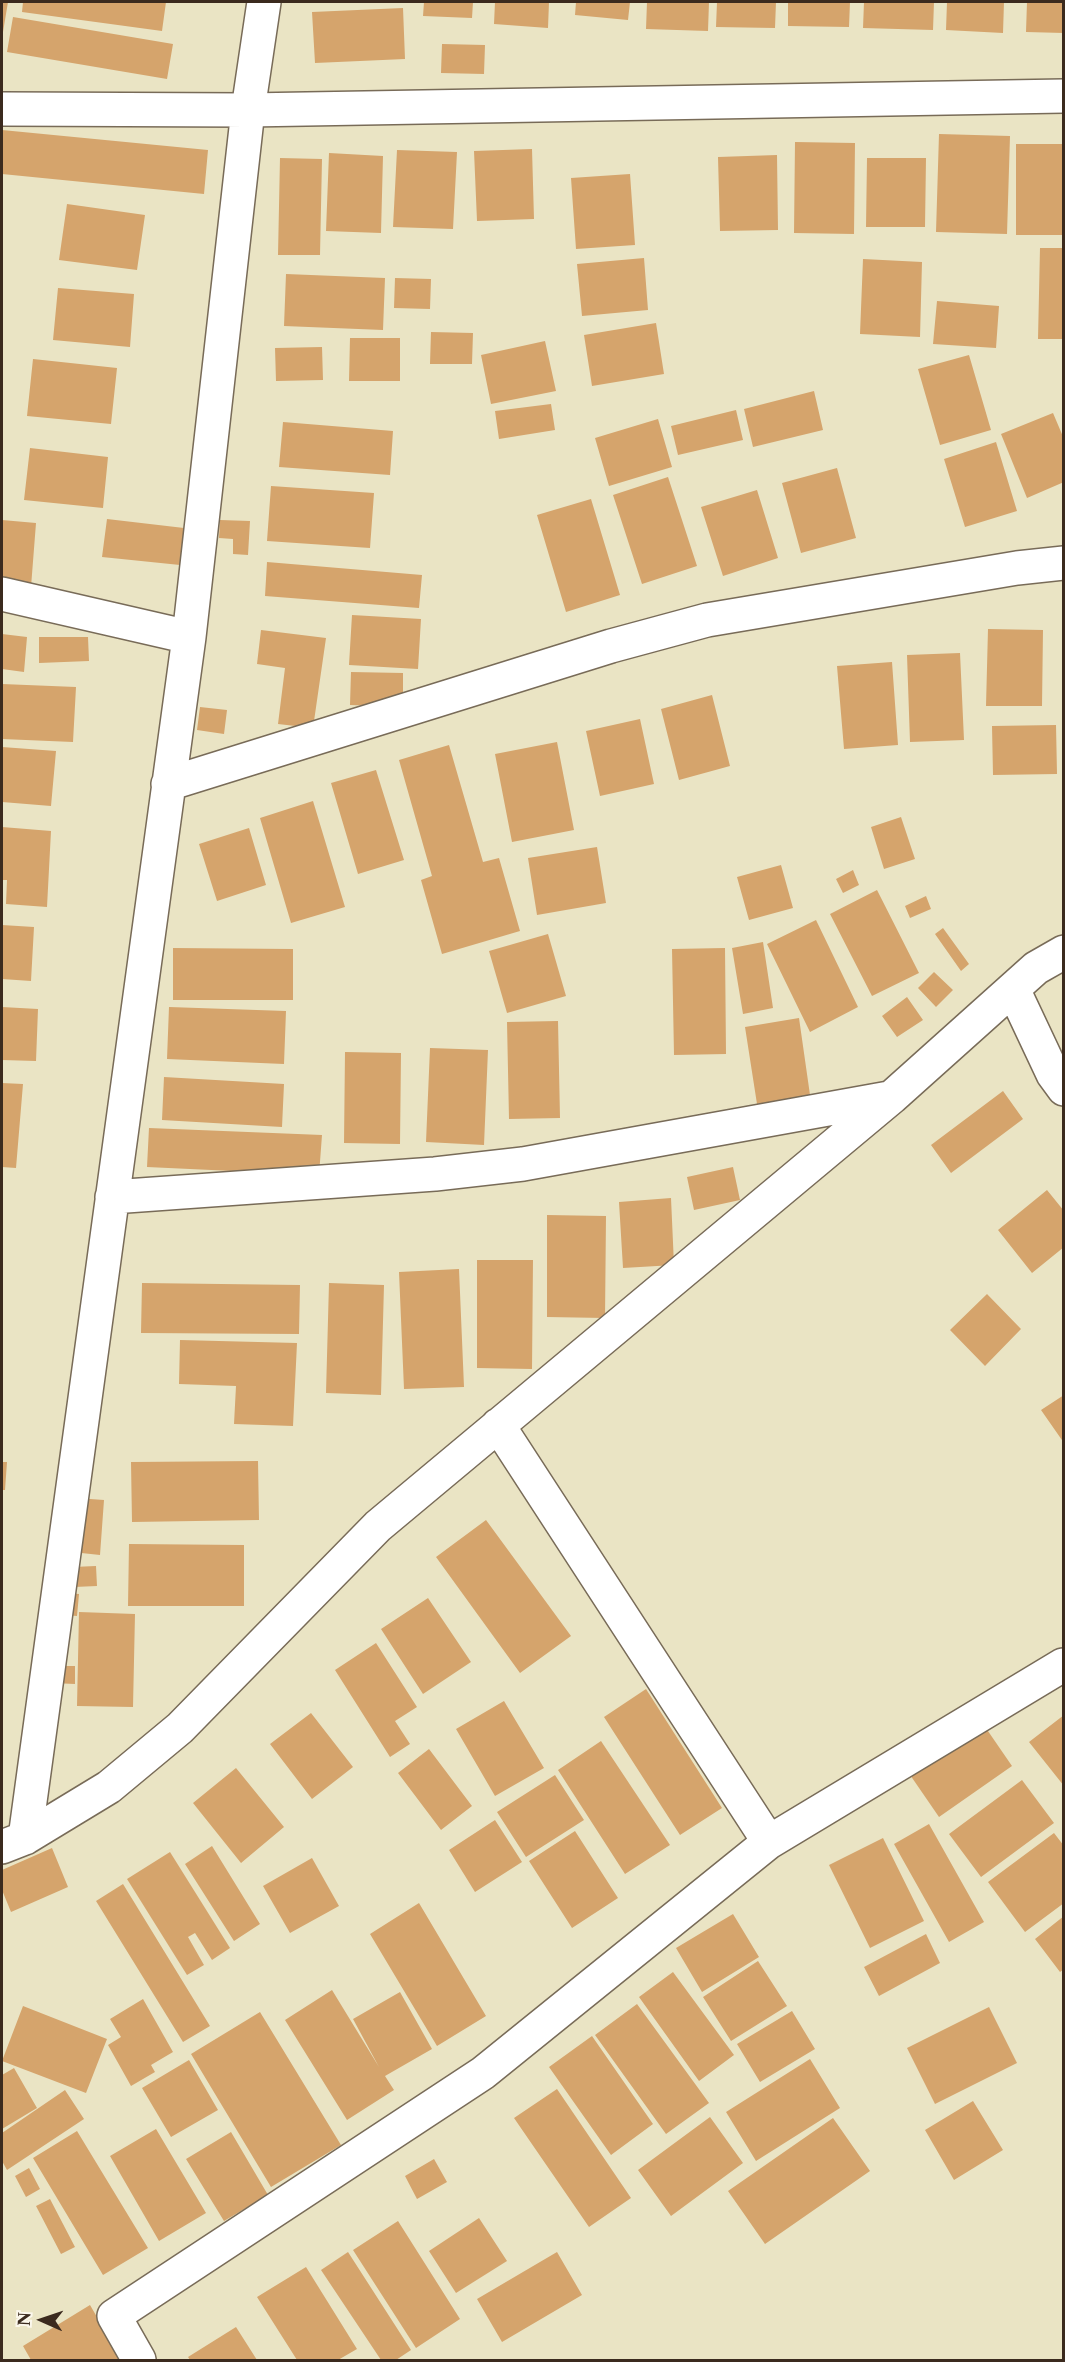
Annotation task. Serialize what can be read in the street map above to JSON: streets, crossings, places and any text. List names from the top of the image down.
{
  "north": "left"
}
